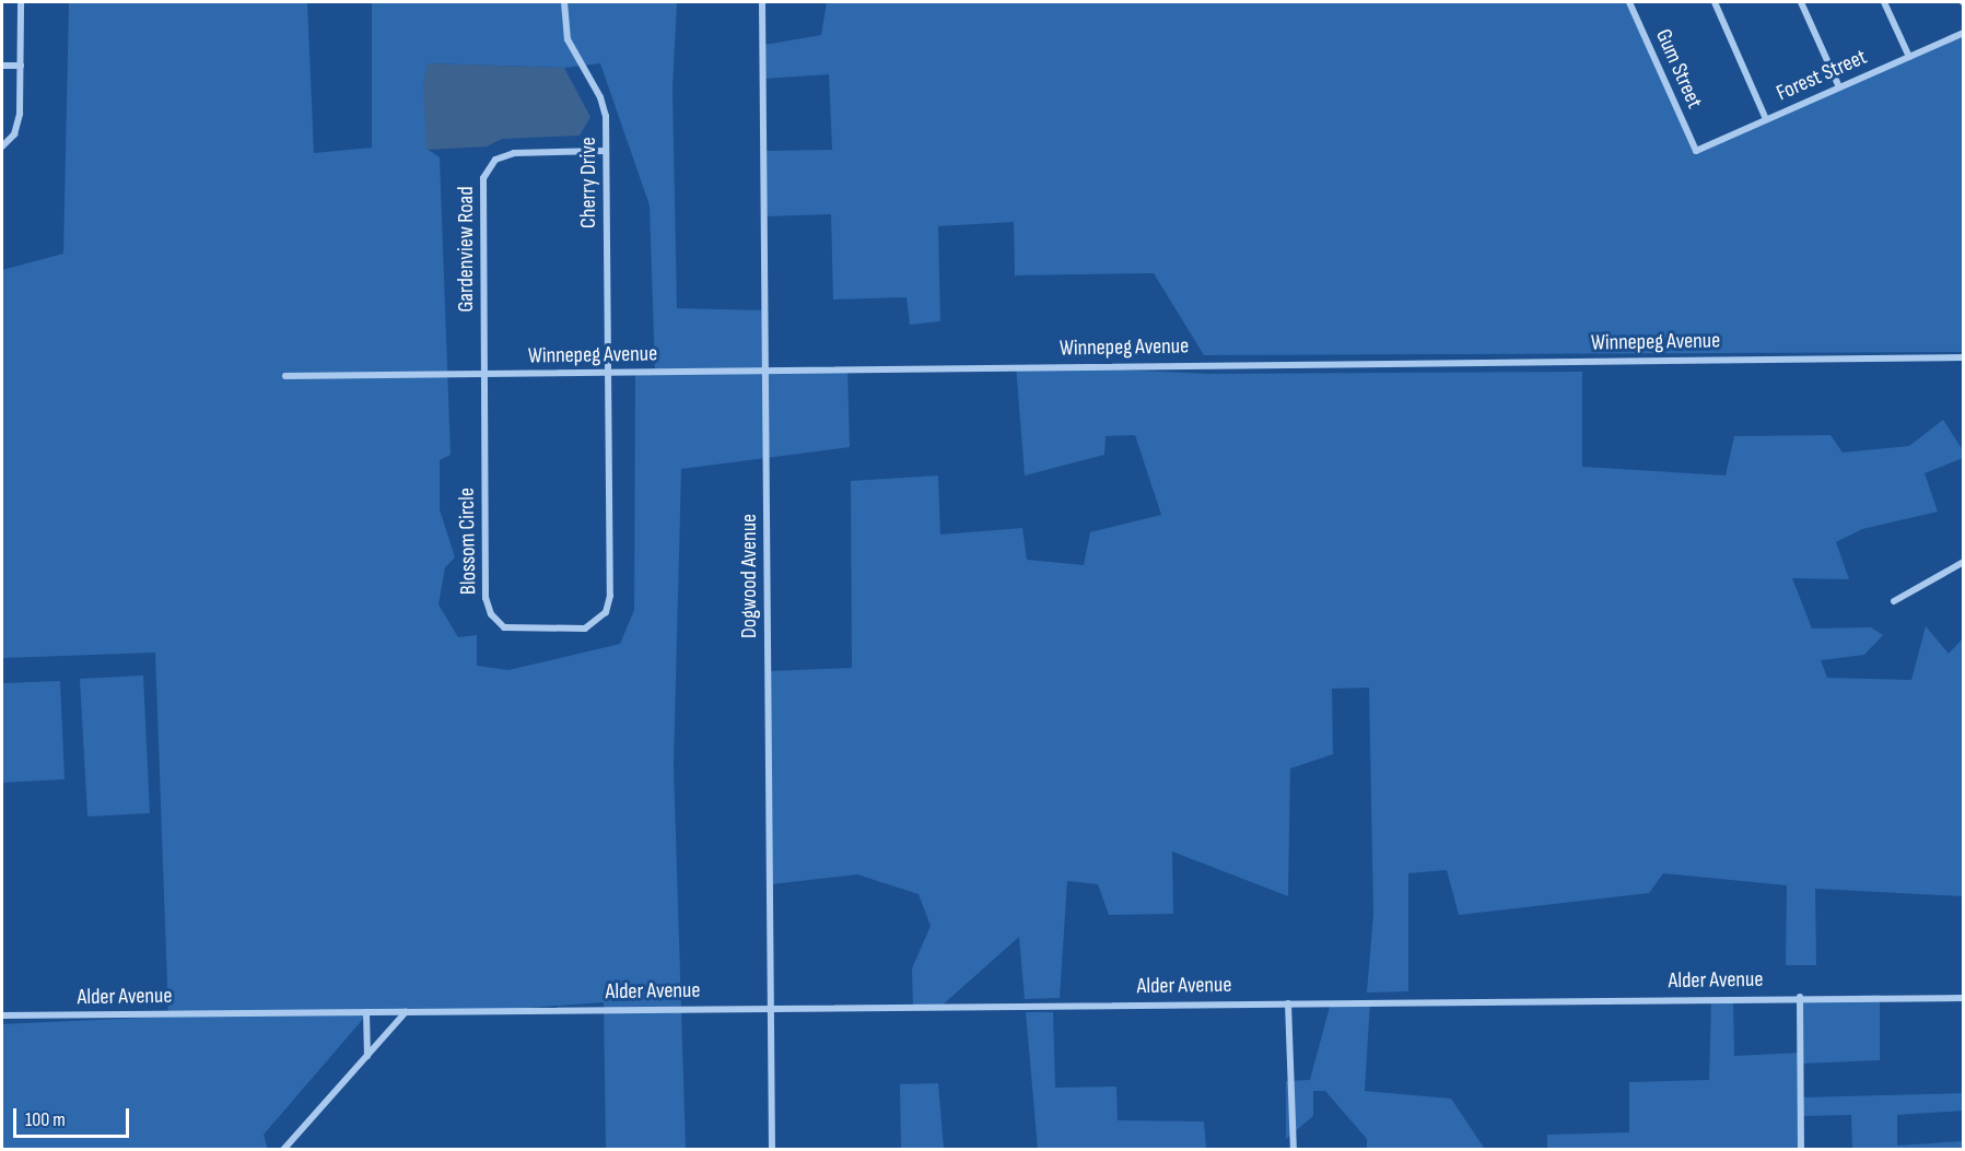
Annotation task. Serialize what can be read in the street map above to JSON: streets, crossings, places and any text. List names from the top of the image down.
{
  "streets": {
    "street": [
      "Gum Street",
      "Forest Street",
      "Cherry Drive",
      "Gardenview Road",
      "Winnepeg Avenue",
      "Blossom Circle",
      "Dogwood Avenue",
      "Alder Avenue"
    ]
  },
  "crossings": [
    ["Gum Street", "Forest Street"],
    ["Cherry Drive", "Gardenview Road"],
    ["Cherry Drive", "Winnepeg Avenue"],
    ["Cherry Drive", "Blossom Circle"],
    ["Gardenview Road", "Winnepeg Avenue"],
    ["Gardenview Road", "Blossom Circle"],
    ["Winnepeg Avenue", "Blossom Circle"],
    ["Winnepeg Avenue", "Dogwood Avenue"],
    ["Dogwood Avenue", "Alder Avenue"]
  ],
  "scale_bar": "100 m"
}
